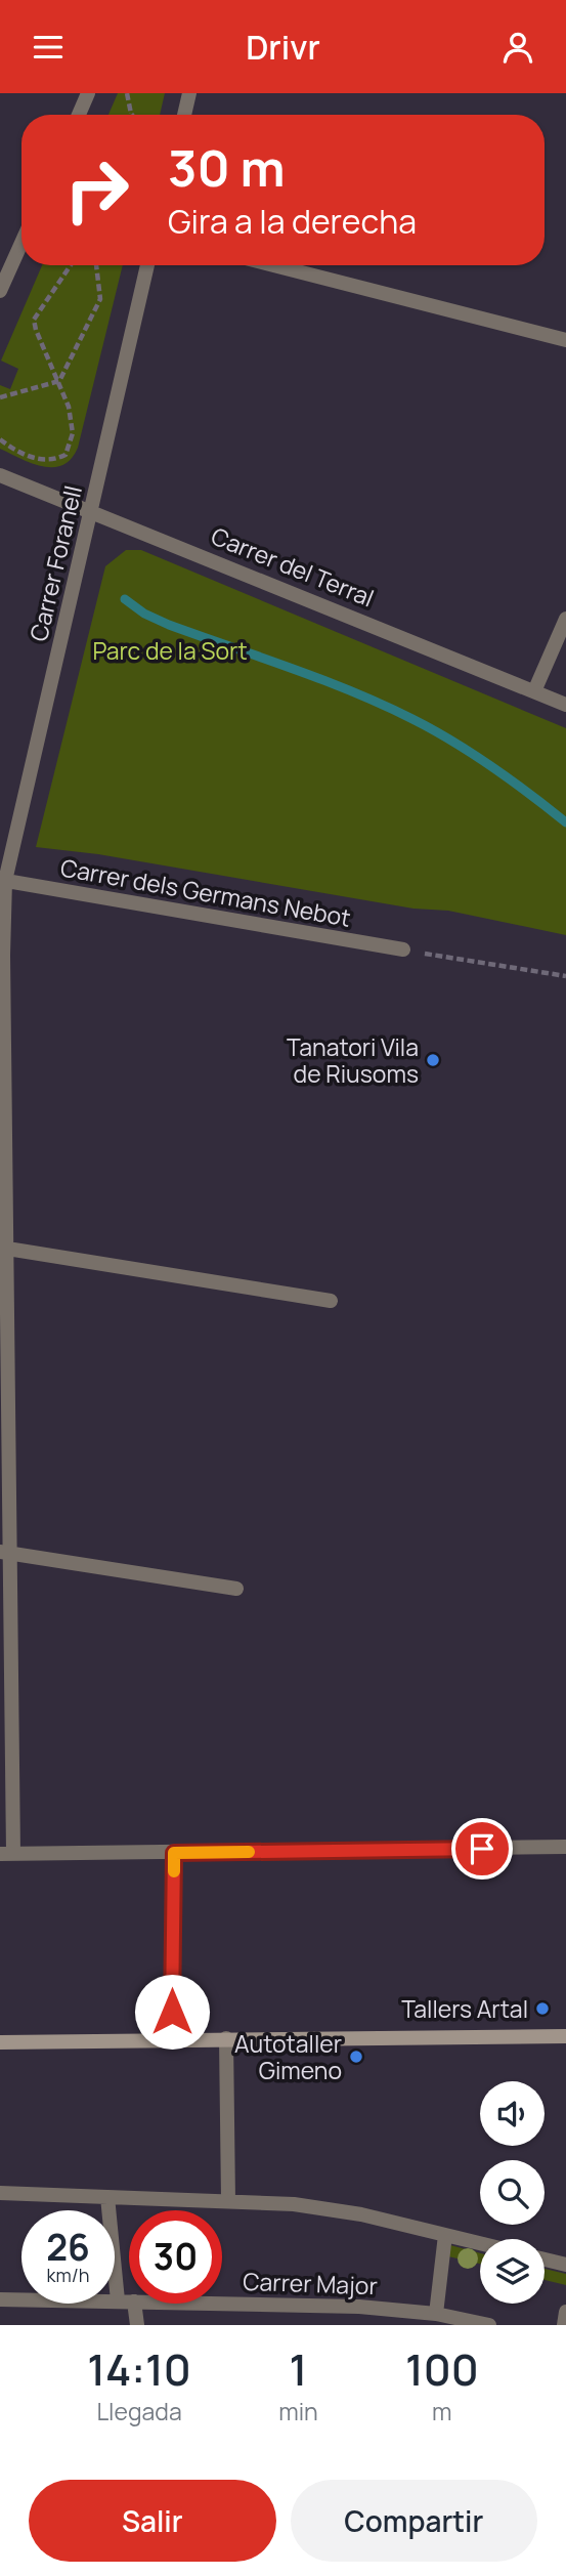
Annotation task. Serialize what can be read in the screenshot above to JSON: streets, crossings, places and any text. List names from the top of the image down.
{
  "streets": {
    "street": [
      "Carrer Foranell",
      "Carrer del Terral",
      "Carrer dels Germans Nebot",
      "Carrer Major"
    ]
  },
  "crossings": [
    ["Carrer Foranell", "Carrer del Terral"],
    ["Carrer Foranell", "Carrer dels Germans Nebot"]
  ],
  "parks": ["Parc de la Sort"],
  "places": ["Tanatori Vila de Riusoms", "Tallers Artal", "Autotaller Gimeno"],
  "page": {
    "header": "Drivr",
    "turn": ["30 m", "Gira a la derecha"],
    "speed": "26 km/h",
    "limit": "30",
    "eta": [
      "14:10",
      "Llegada",
      "1",
      "min",
      "100",
      "m"
    ],
    "buttons": ["Salir", "Compartir"]
  }
}
